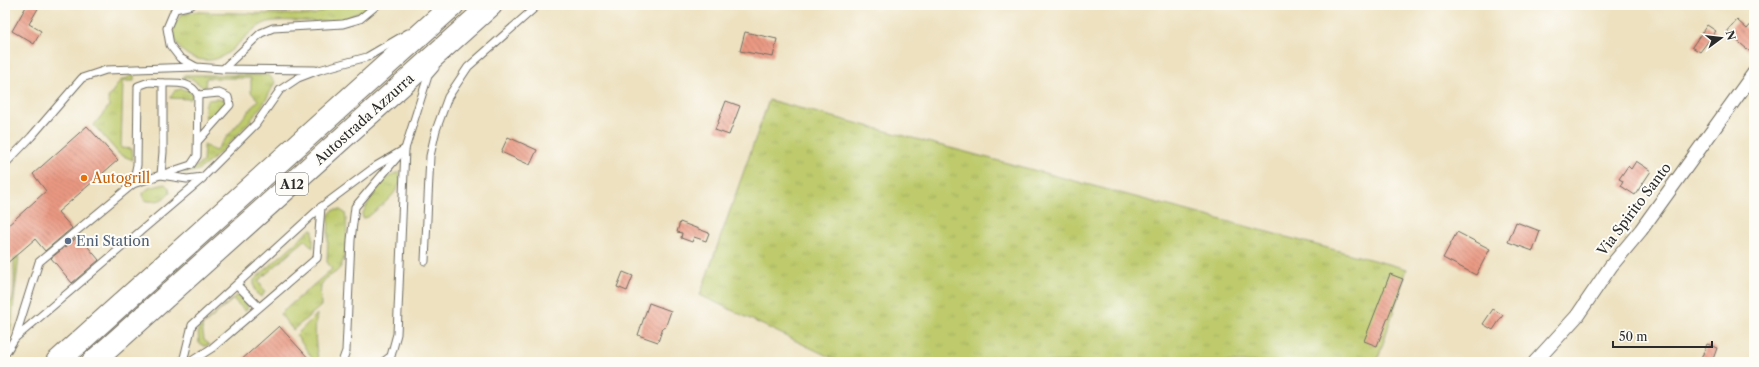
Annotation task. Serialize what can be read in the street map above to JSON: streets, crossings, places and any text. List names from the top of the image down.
{
  "streets": {
    "highway": ["Autostrada Azzurra", "A12"],
    "street": ["Via Spirito Santo"]
  },
  "places": ["Autogrill", "Eni Station"],
  "scale_bar": "50 m",
  "north": "right"
}
